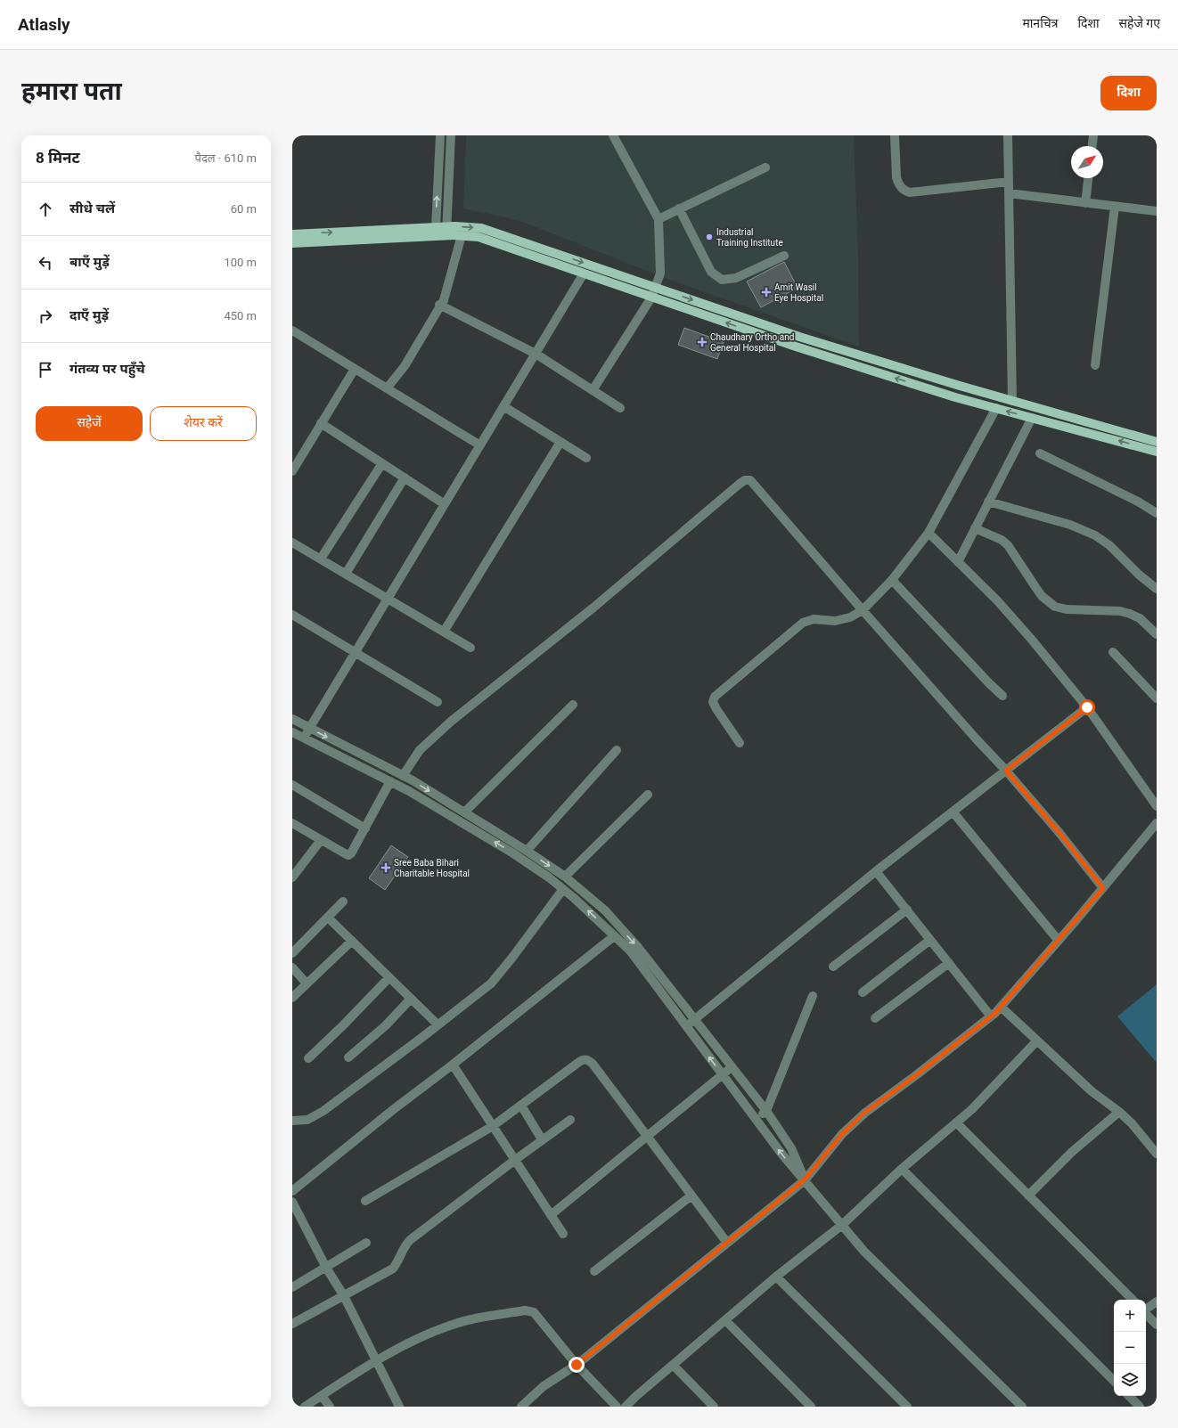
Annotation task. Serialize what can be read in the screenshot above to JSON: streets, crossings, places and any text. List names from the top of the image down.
{
  "places": {
    "other": ["Industrial Training Institute"],
    "health": ["Amit Wasil Eye Hospital", "Chaudhary Ortho and General Hospital", "Sree Baba Bihari Charitable Hospital"]
  },
  "north": "top right",
  "page": {
    "header": "Atlasly",
    "nav": ["मानचित्र", "दिशा", "सहेजे गए"],
    "buttons": [
      "दिशा",
      ["सहेजें", "शेयर करें"]
    ],
    "title": "हमारा पता",
    "heading": ["8 मिनट", "पैदल · 610 m"],
    "list": [
      ["सीधे चलें", "60 m"],
      ["बाएँ मुड़ें", "100 m"],
      ["दाएँ मुड़ें", "450 m"],
      "गंतव्य पर पहुँचे"
    ],
    "map_buttons": ["+", "−"]
  }
}
